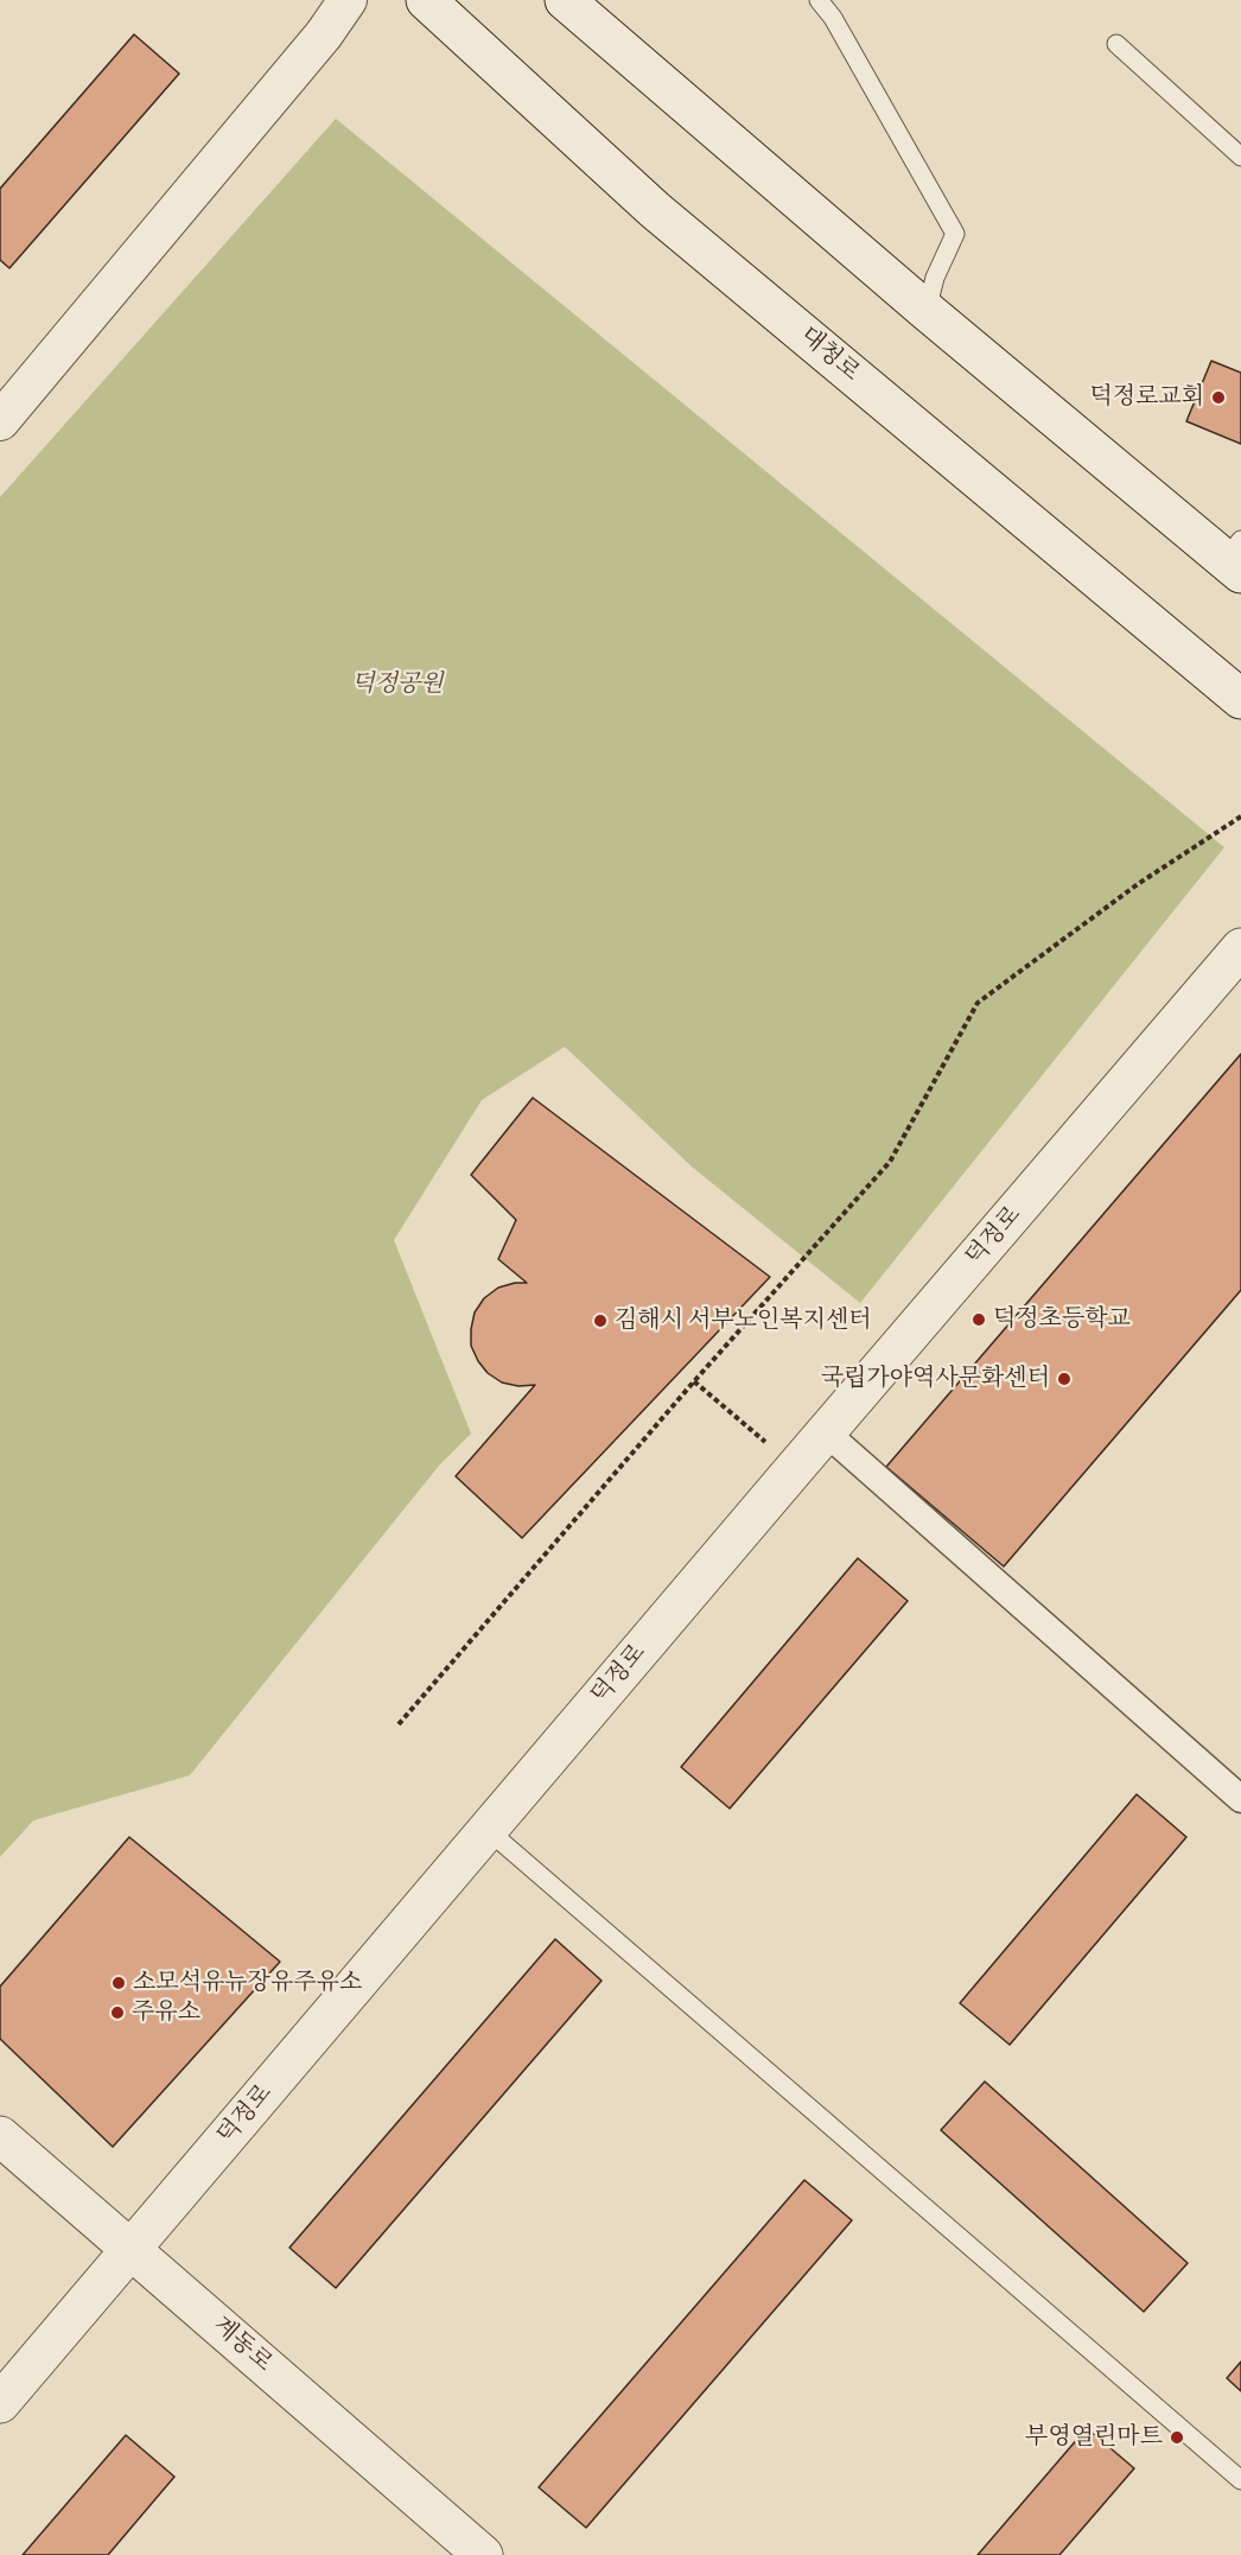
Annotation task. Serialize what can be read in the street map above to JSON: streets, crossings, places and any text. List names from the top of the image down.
{
  "streets": {
    "street": ["대청로", "덕정로", "계동로"]
  },
  "crossings": [
    ["덕정로", "계동로"]
  ],
  "parks": ["덕정공원"],
  "places": [
    "덕정로교회",
    "덕정초등학교",
    "김해시 서부노인복지센터",
    "국립가야역사문화센터",
    "소모석유뉴장유주유소",
    "주유소",
    "부영열린마트"
  ]
}
